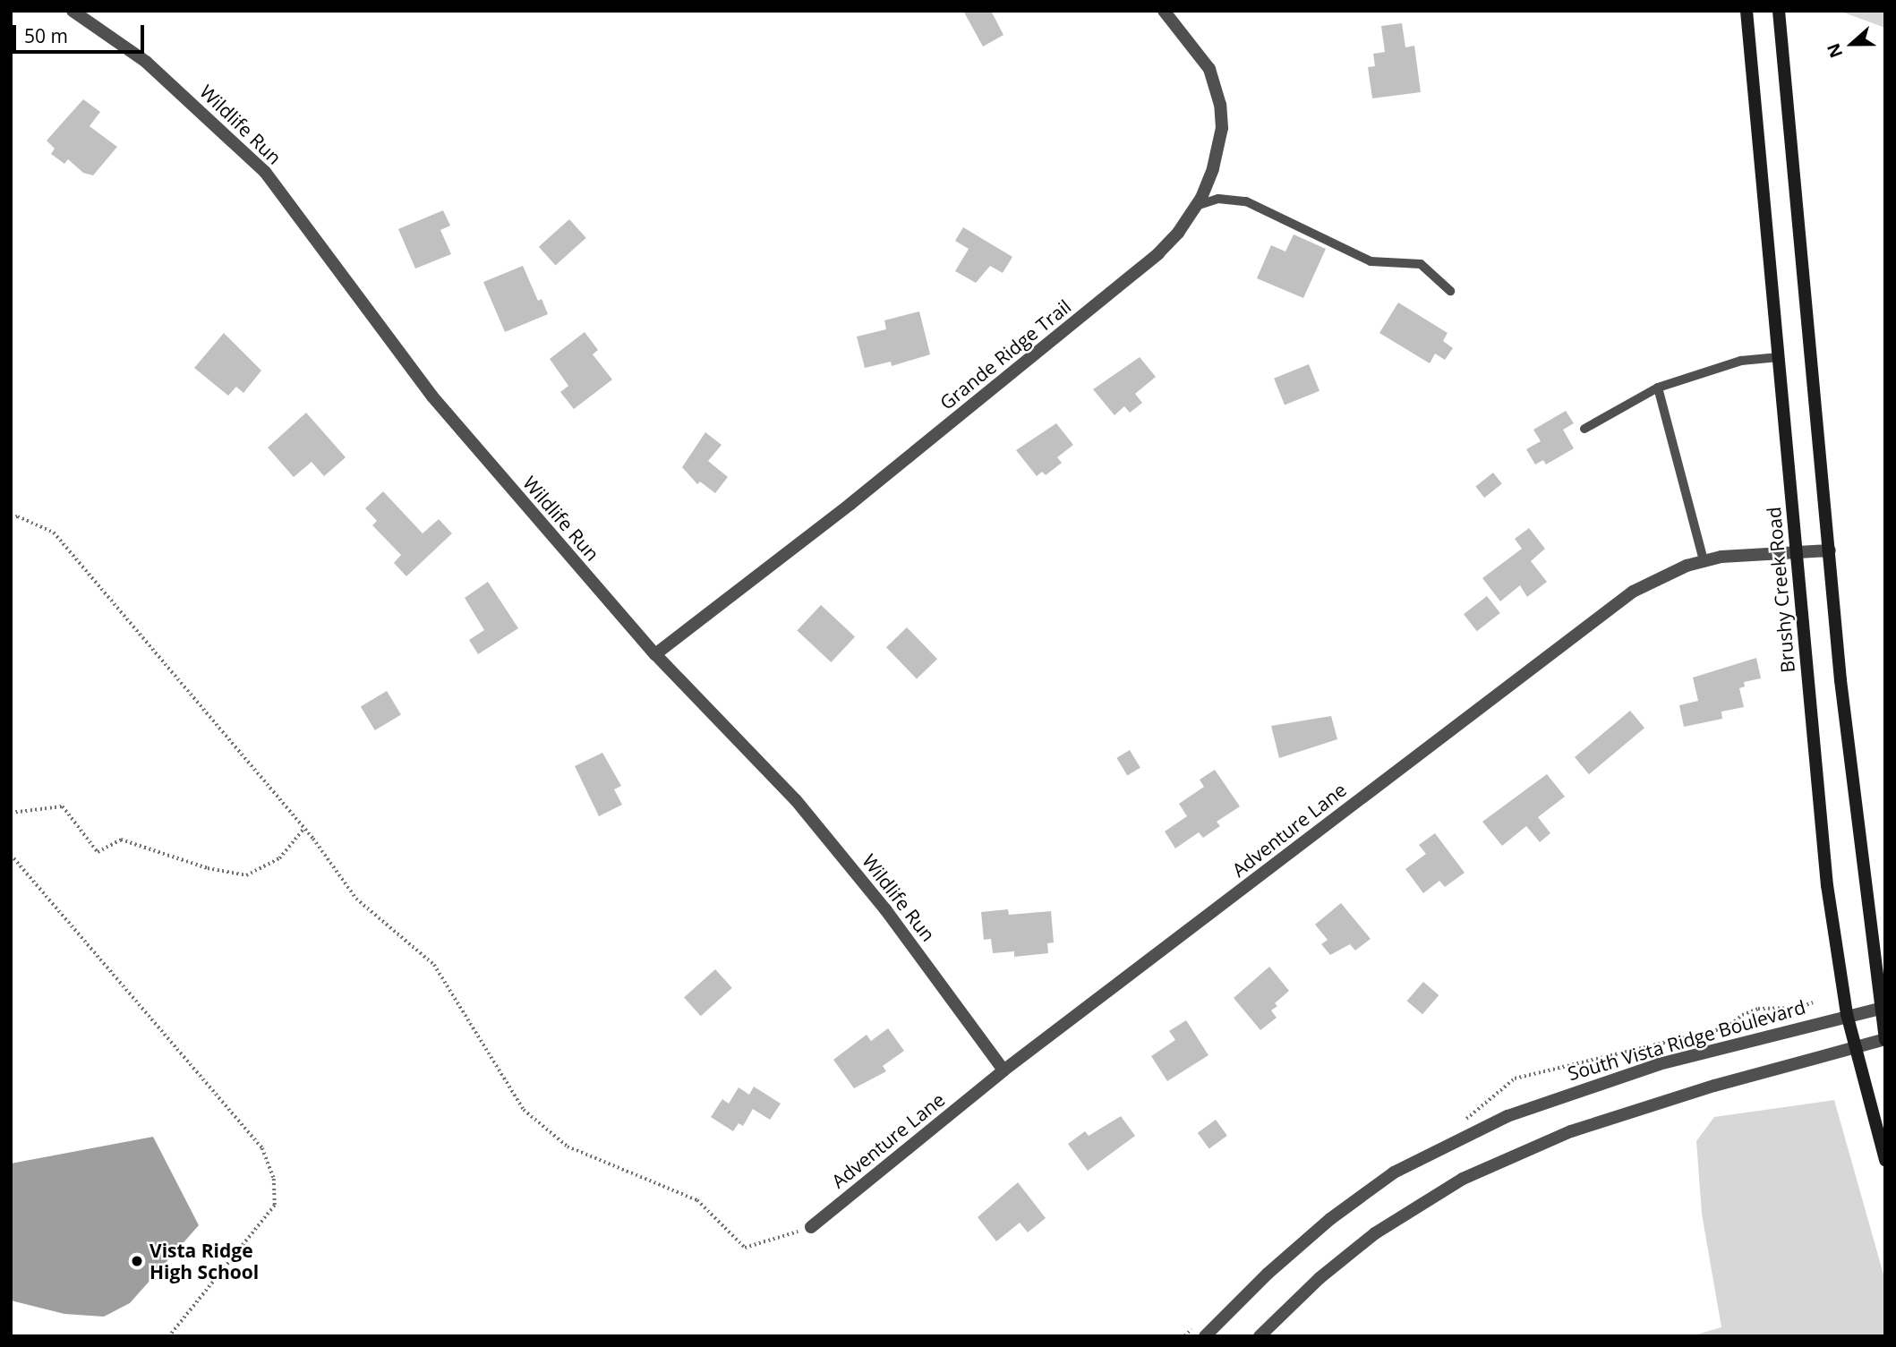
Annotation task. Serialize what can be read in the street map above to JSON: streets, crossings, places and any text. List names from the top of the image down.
{
  "streets": {
    "main road": ["Brushy Creek Road"],
    "street": [
      "Wildlife Run",
      "Grande Ridge Trail",
      "Adventure Lane",
      "South Vista Ridge Boulevard"
    ]
  },
  "crossings": [
    ["Wildlife Run", "Grande Ridge Trail"],
    ["Wildlife Run", "Adventure Lane"],
    ["Brushy Creek Road", "Adventure Lane"],
    ["Brushy Creek Road", "South Vista Ridge Boulevard"]
  ],
  "places": ["Vista Ridge High School"],
  "scale_bar": "50 m",
  "north": "left"
}
